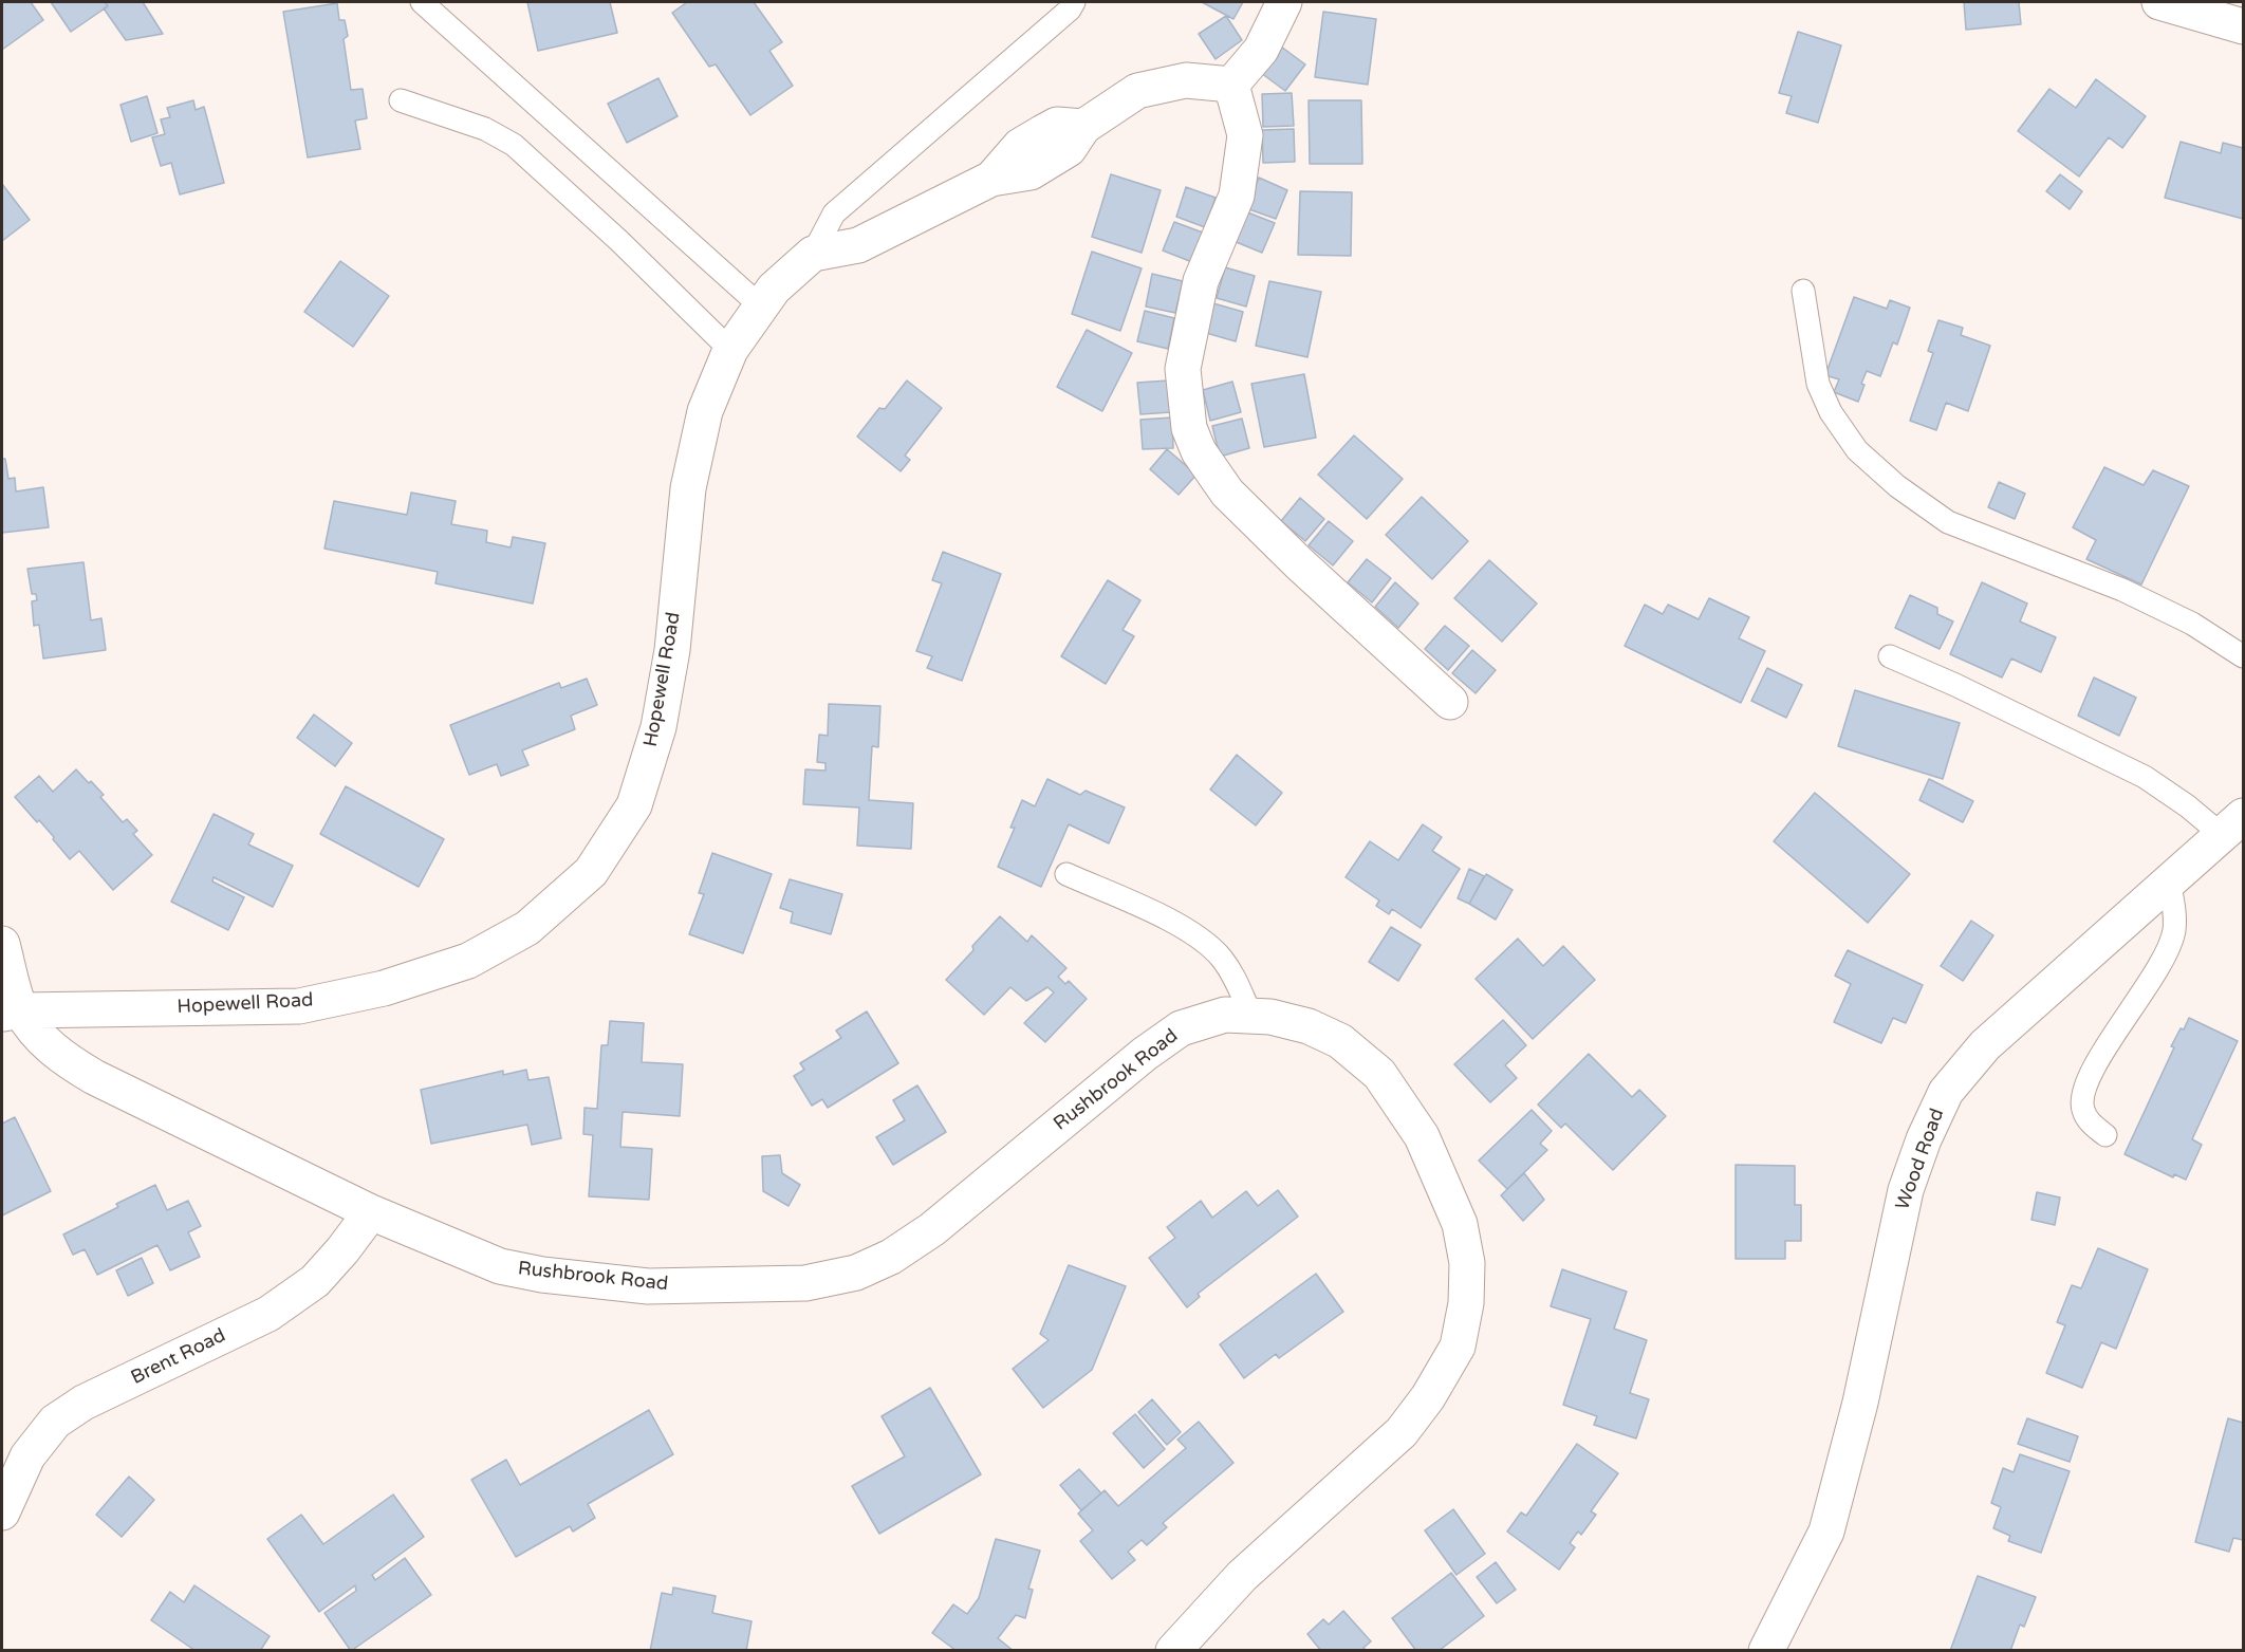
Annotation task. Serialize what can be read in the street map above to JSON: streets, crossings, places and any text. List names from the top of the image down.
{
  "streets": {
    "street": [
      "Hopewell Road",
      "Rushbrook Road",
      "Wood Road",
      "Brent Road"
    ]
  },
  "crossings": [
    ["Rushbrook Road", "Brent Road"]
  ]
}
